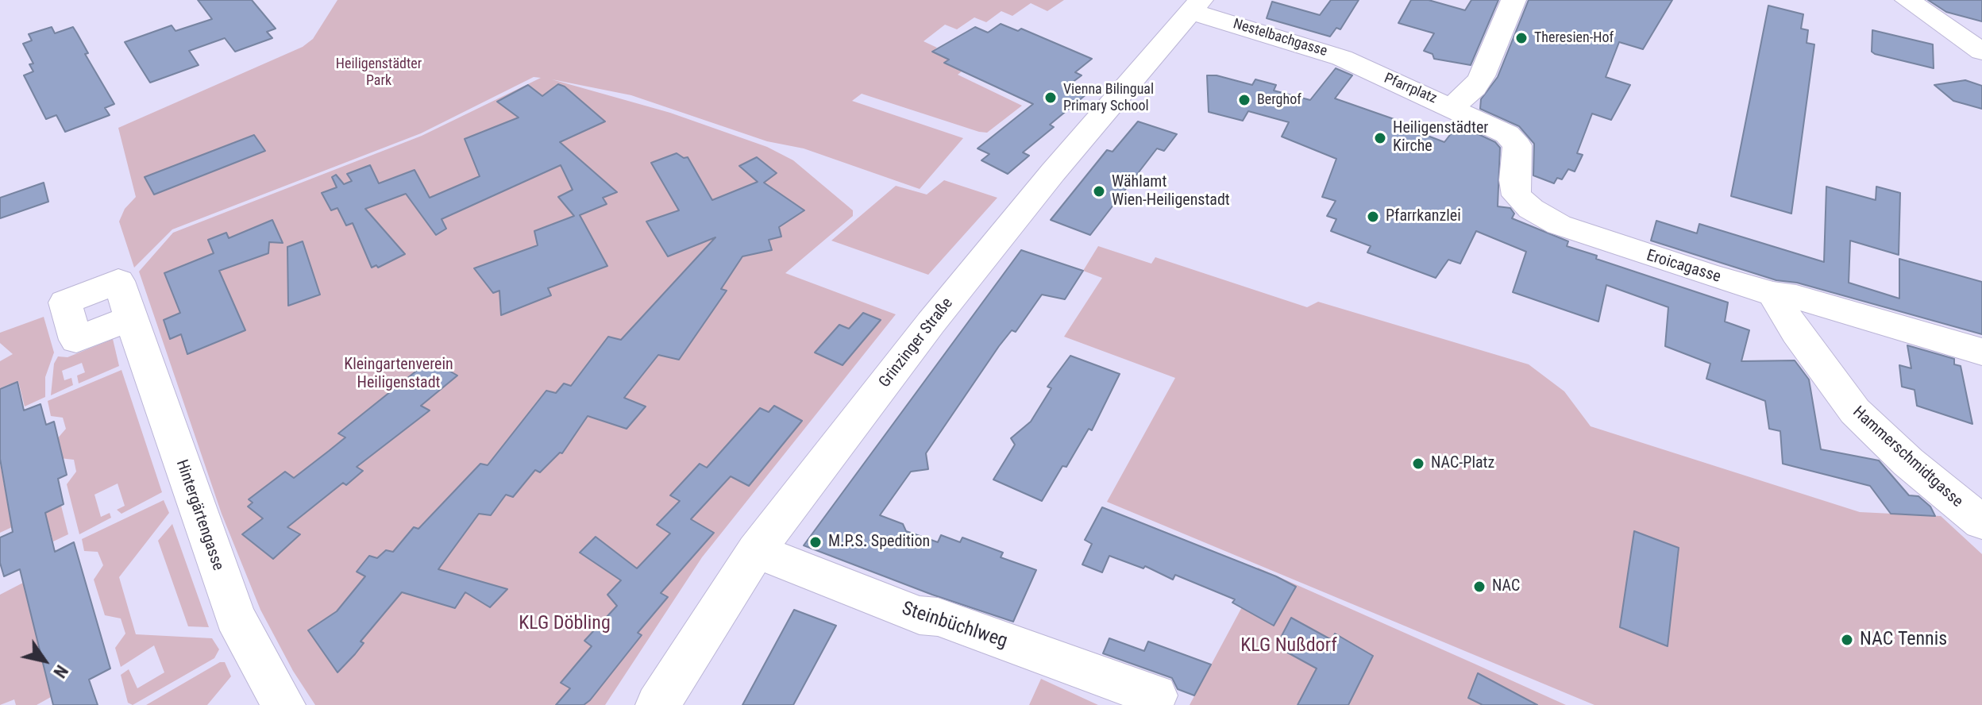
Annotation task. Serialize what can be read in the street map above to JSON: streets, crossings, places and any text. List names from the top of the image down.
{
  "streets": {
    "street": [
      "Nestelbachgasse",
      "Pfarrplatz",
      "Eroicagasse",
      "Grinzinger Straße",
      "Hammerschmidtgasse",
      "Hintergärtengasse",
      "Steinbüchlweg"
    ]
  },
  "crossings": [
    ["Nestelbachgasse", "Pfarrplatz"],
    ["Nestelbachgasse", "Grinzinger Straße"],
    ["Pfarrplatz", "Eroicagasse"],
    ["Eroicagasse", "Hammerschmidtgasse"],
    ["Grinzinger Straße", "Steinbüchlweg"]
  ],
  "parks": [
    "Heiligenstädter Park",
    "Kleingartenverein Heiligenstadt",
    "KLG Döbling",
    "KLG Nußdorf"
  ],
  "places": [
    "Theresien-Hof",
    "Vienna Bilingual Primary School",
    "Berghof",
    "Heiligenstädter Kirche",
    "Wählamt Wien-Heiligenstadt",
    "Pfarrkanzlei",
    "NAC-Platz",
    "M.P.S. Spedition",
    "NAC",
    "NAC Tennis"
  ],
  "north": "bottom right"
}
